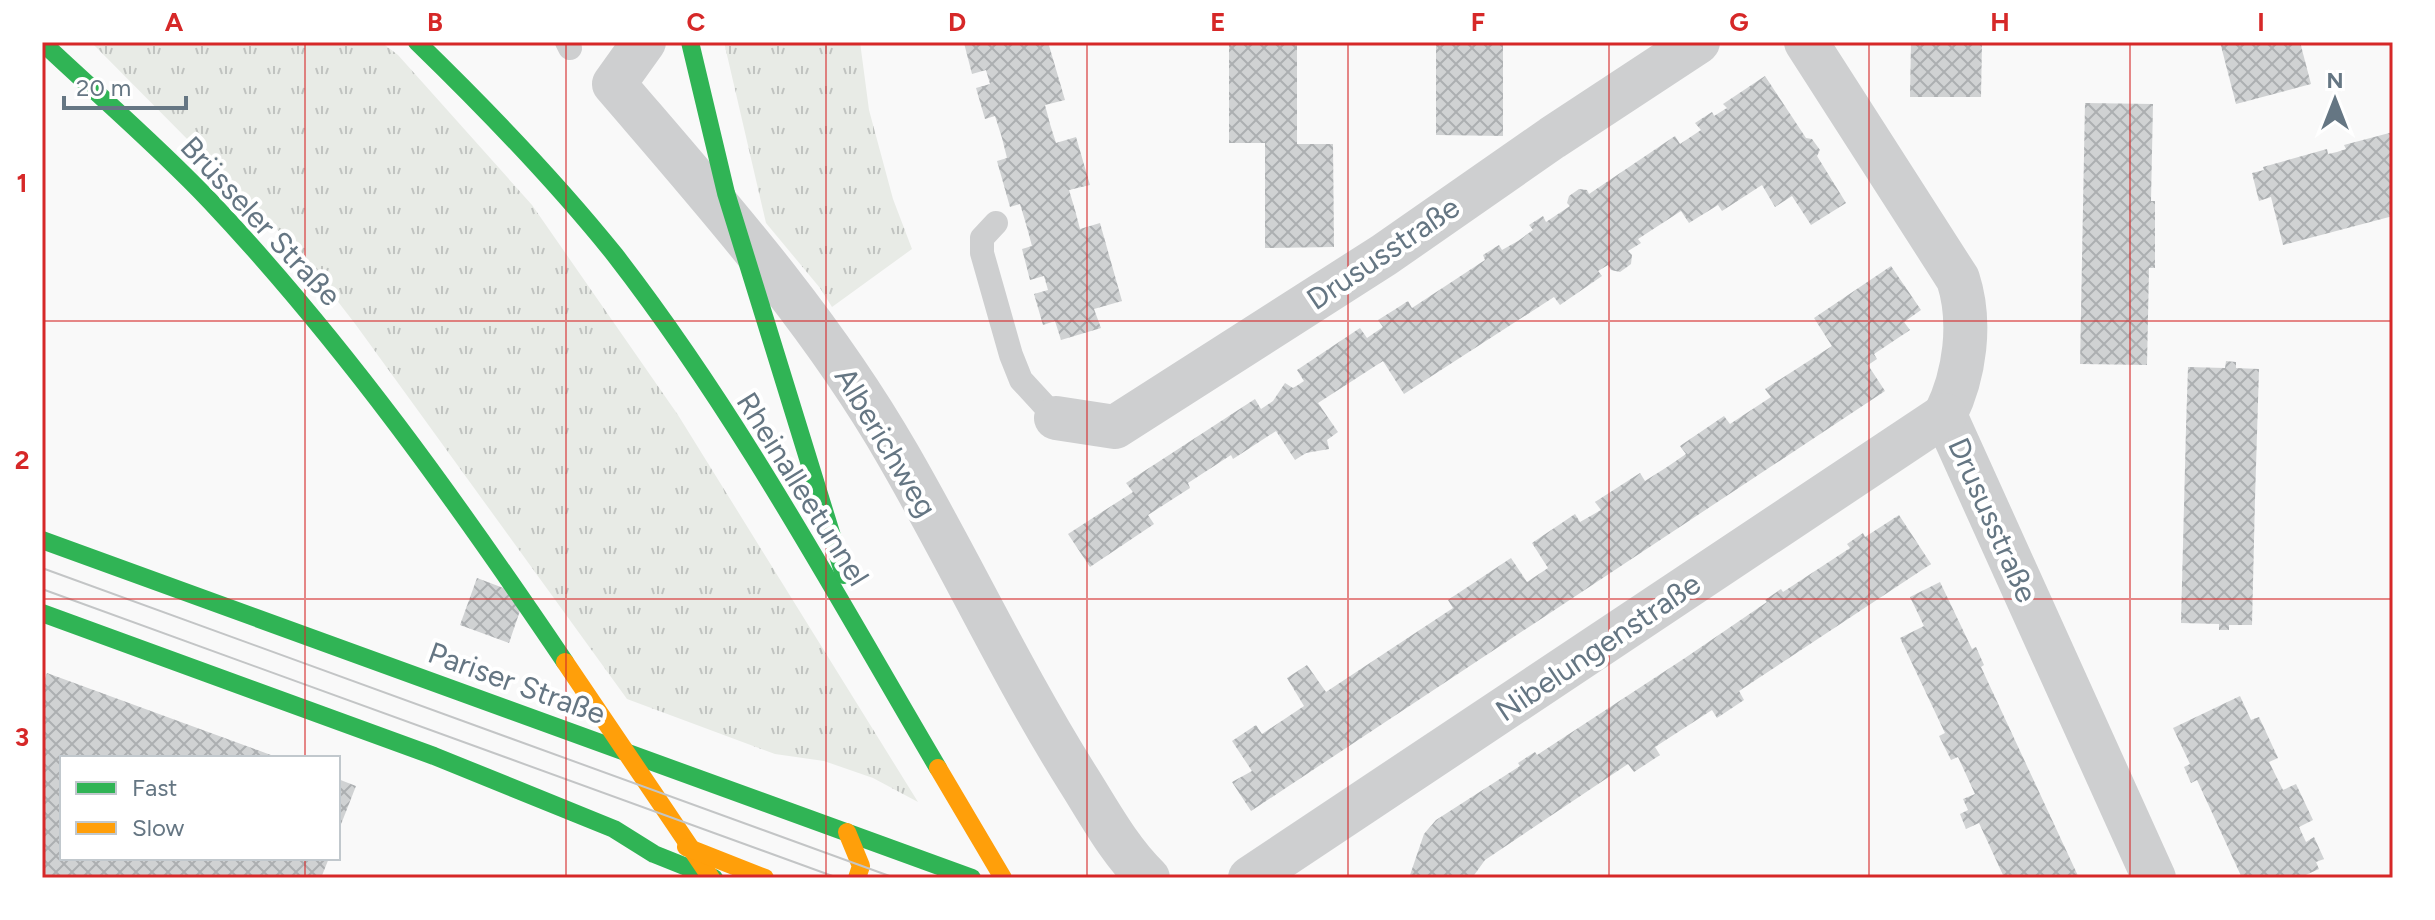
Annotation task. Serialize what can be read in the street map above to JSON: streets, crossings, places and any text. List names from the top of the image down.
{
  "streets": {
    "main road": ["Brüsseler Straße", "Rheinalleetunnel", "Pariser Straße"],
    "street": ["Drususstraße", "Alberichweg", "Nibelungenstraße"]
  },
  "crossings": [
    ["Drususstraße", "Nibelungenstraße"]
  ],
  "legend": ["Fast", "Slow"],
  "scale_bar": "20 m",
  "north": "top",
  "grid": {
    "columns": [
      "A",
      "B",
      "C",
      "D",
      "E",
      "F",
      "G",
      "H",
      "I"
    ],
    "rows": ["1", "2", "3"]
  }
}
